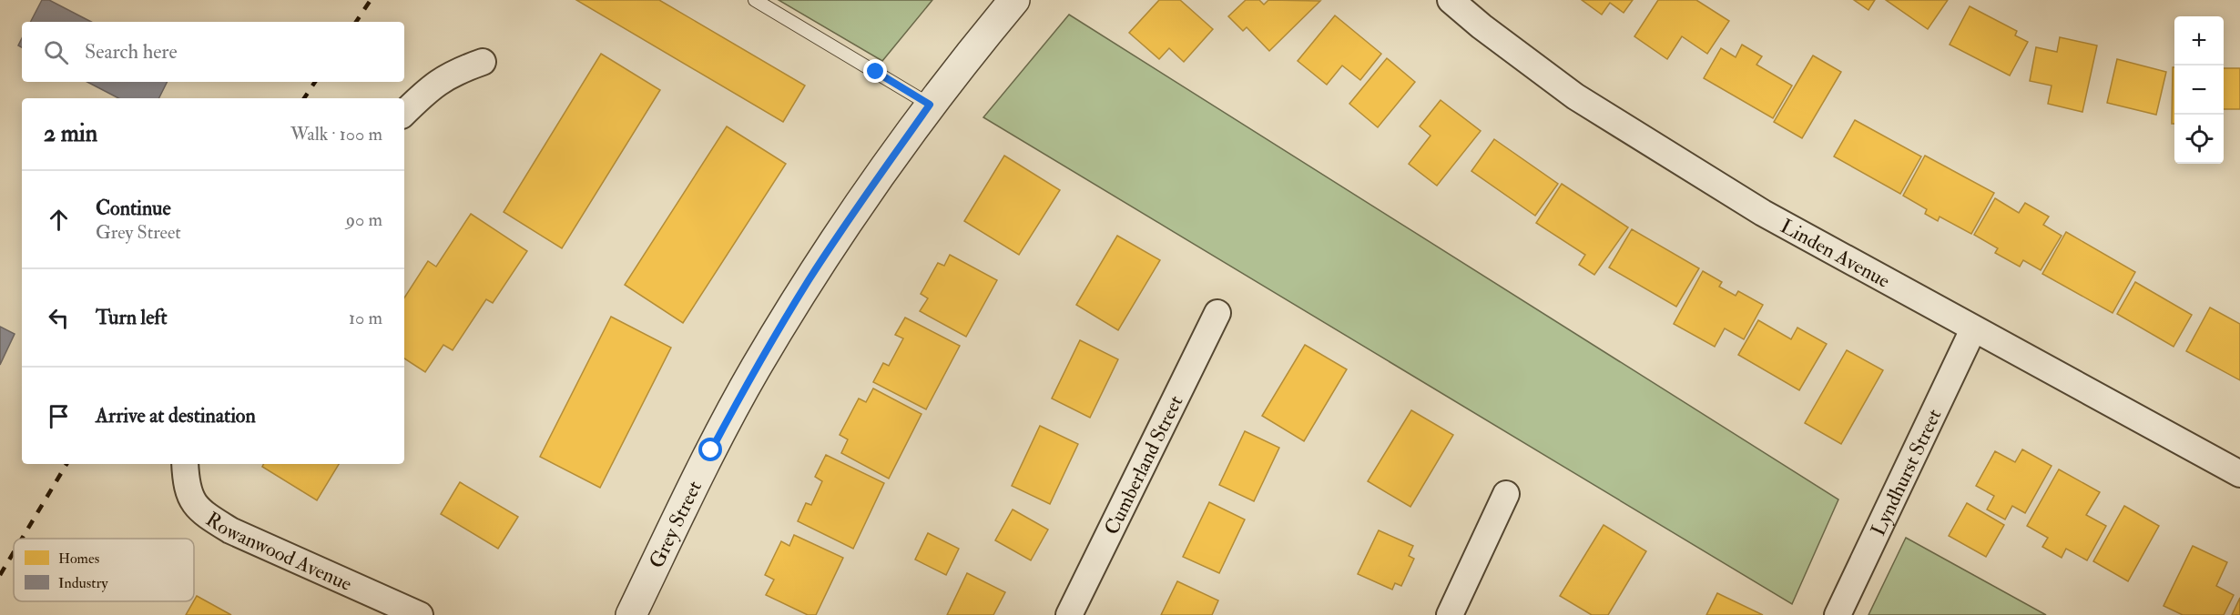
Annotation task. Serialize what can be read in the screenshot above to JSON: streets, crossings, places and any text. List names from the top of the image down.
{
  "streets": {
    "street": [
      "Linden Avenue",
      "Cumberland Street",
      "Lyndhurst Street",
      "Grey Street",
      "Rowanwood Avenue"
    ]
  },
  "crossings": [
    ["Linden Avenue", "Lyndhurst Street"]
  ],
  "legend": ["Homes", "Industry"],
  "page": {
    "map_buttons": ["+", "−"],
    "search": "Search here",
    "heading": ["2 min", "Walk · 100 m"],
    "list": [
      ["Continue", "Grey Street", "90 m"],
      ["Turn left", "10 m"],
      "Arrive at destination"
    ]
  }
}
